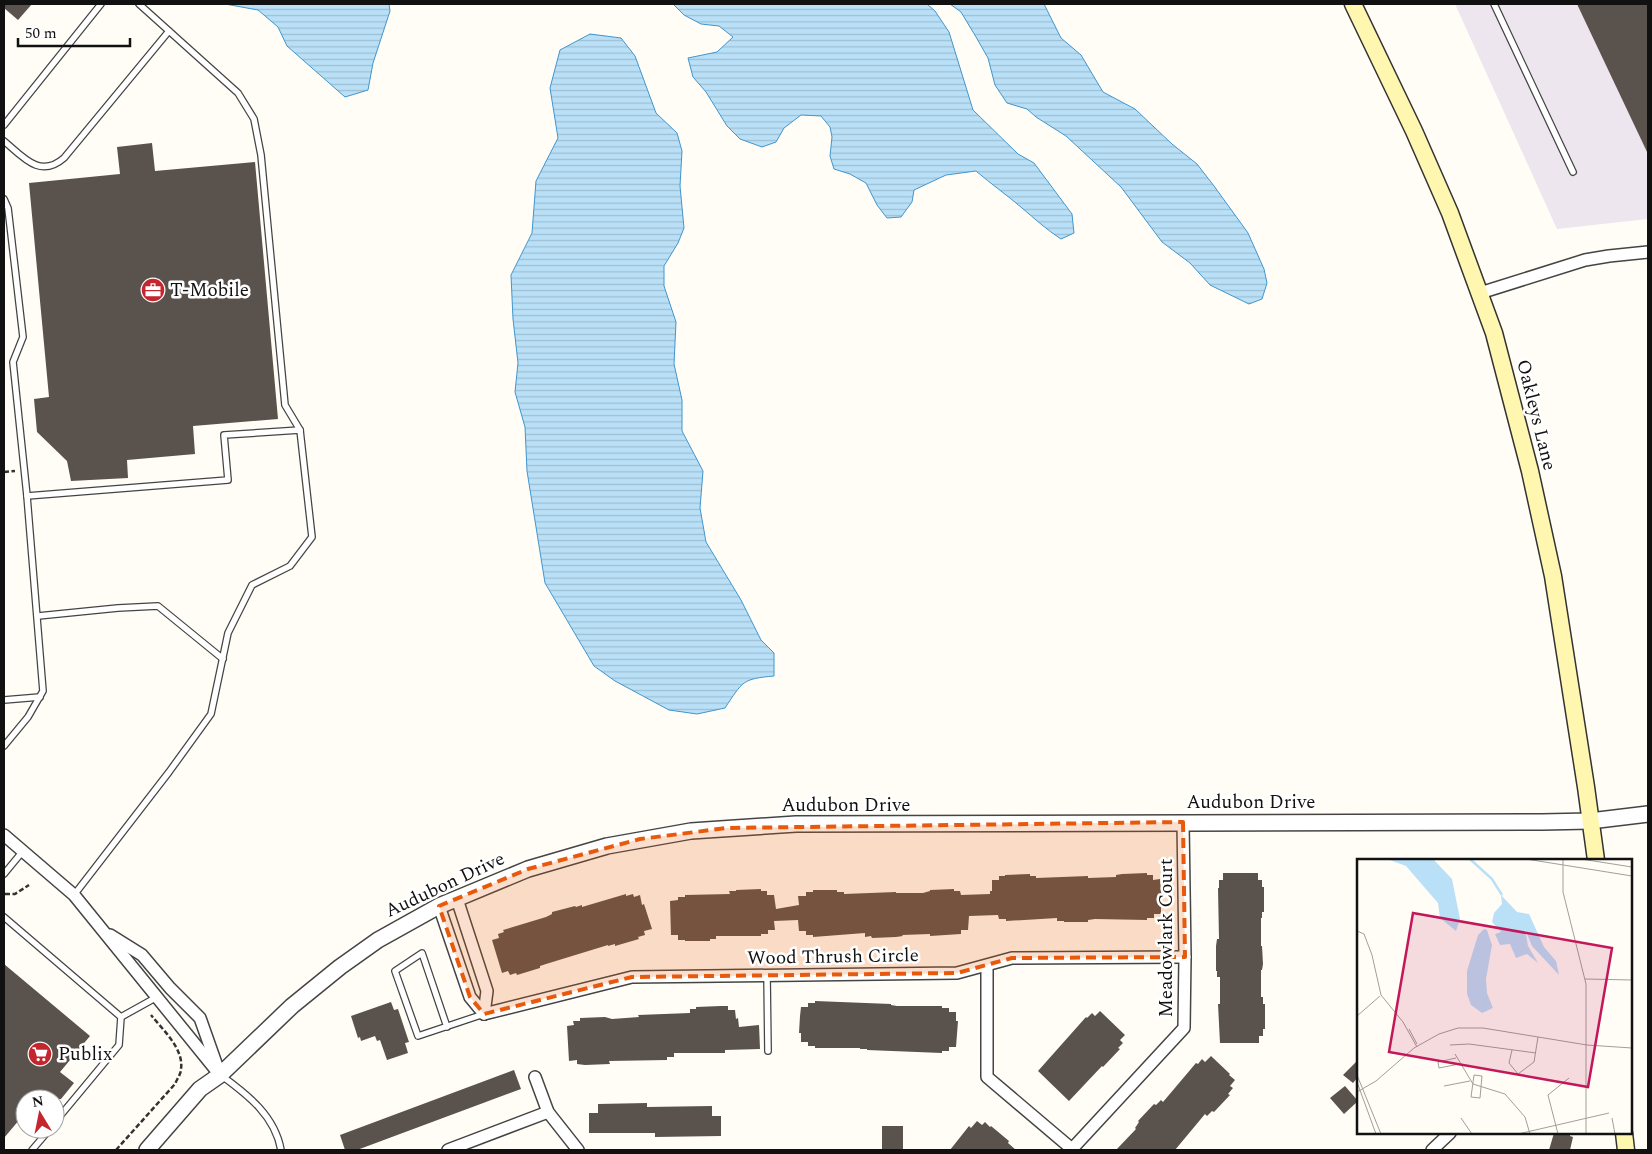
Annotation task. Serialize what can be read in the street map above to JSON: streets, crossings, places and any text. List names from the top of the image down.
{
  "streets": {
    "main road": ["Oakleys Lane"],
    "street": ["Audubon Drive", "Meadowlark Court", "Wood Thrush Circle"]
  },
  "crossings": [
    ["Oakleys Lane", "Audubon Drive"],
    ["Audubon Drive", "Meadowlark Court"],
    ["Meadowlark Court", "Wood Thrush Circle"]
  ],
  "places": {
    "office": ["T-Mobile"],
    "supermarket": ["Publix"]
  },
  "scale_bar": "50 m",
  "north": "top"
}
